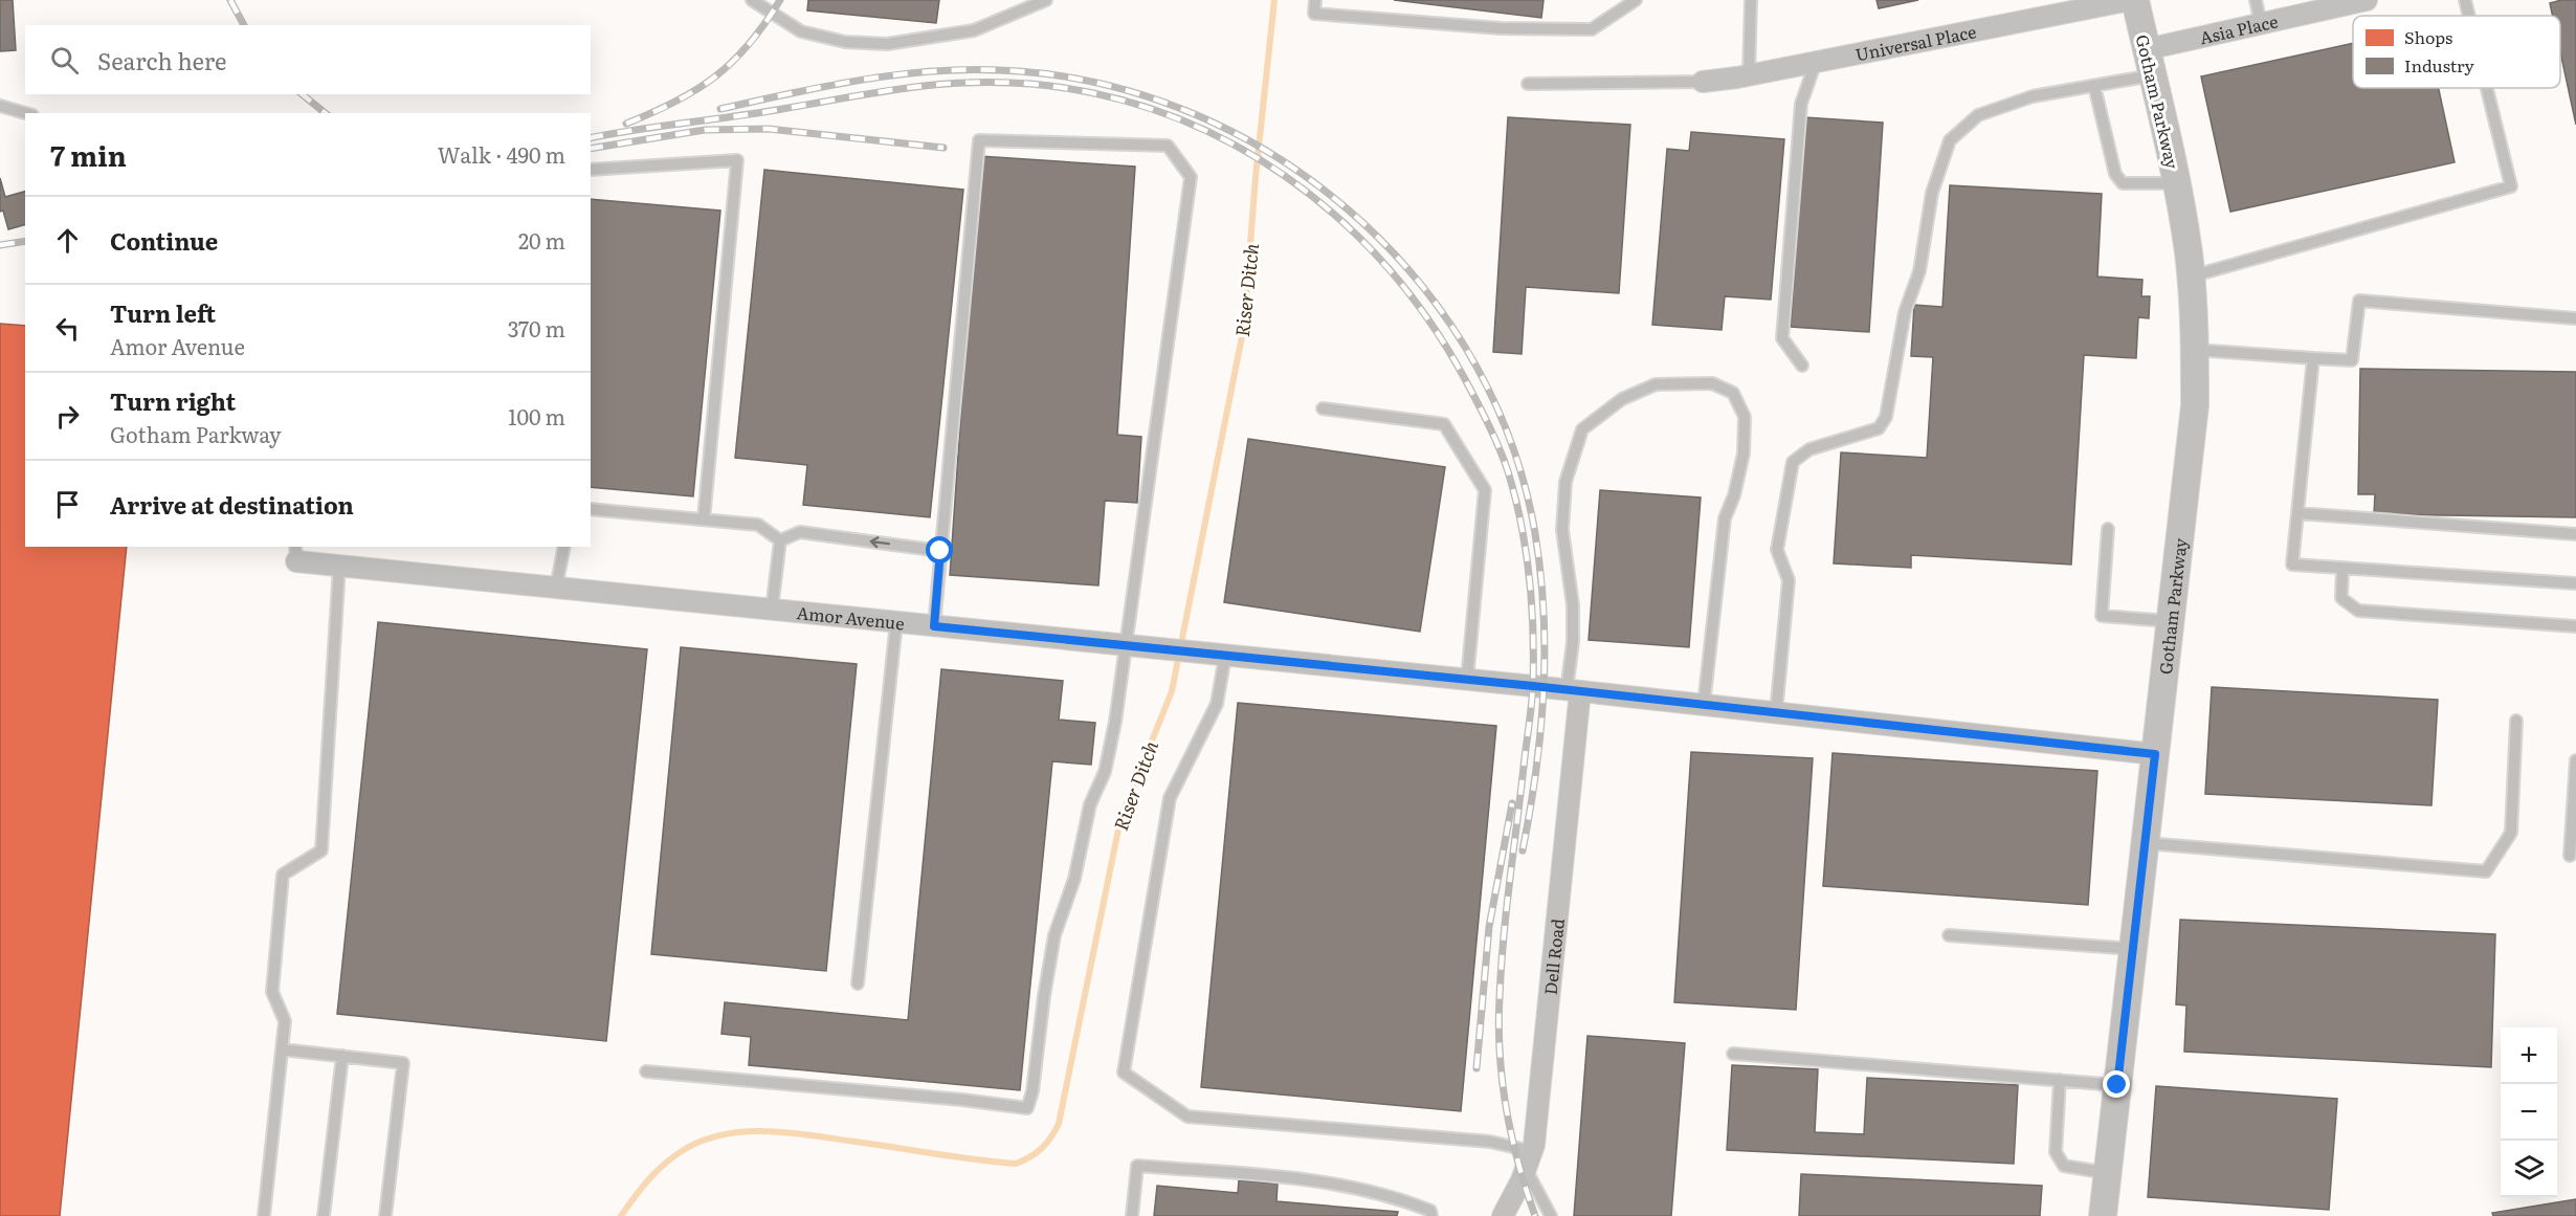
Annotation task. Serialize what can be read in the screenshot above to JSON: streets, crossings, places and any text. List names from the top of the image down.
{
  "streets": {
    "street": [
      "Asia Place",
      "Universal Place",
      "Gotham Parkway",
      "Amor Avenue",
      "Dell Road"
    ]
  },
  "crossings": [
    ["Asia Place", "Gotham Parkway"],
    ["Gotham Parkway", "Amor Avenue"],
    ["Amor Avenue", "Dell Road"]
  ],
  "water": ["Riser Ditch"],
  "legend": ["Shops", "Industry"],
  "page": {
    "search": "Search here",
    "heading": ["7 min", "Walk · 490 m"],
    "list": [
      ["Continue", "20 m"],
      ["Turn left", "Amor Avenue", "370 m"],
      ["Turn right", "Gotham Parkway", "100 m"],
      "Arrive at destination"
    ],
    "map_buttons": ["+", "−"]
  }
}
